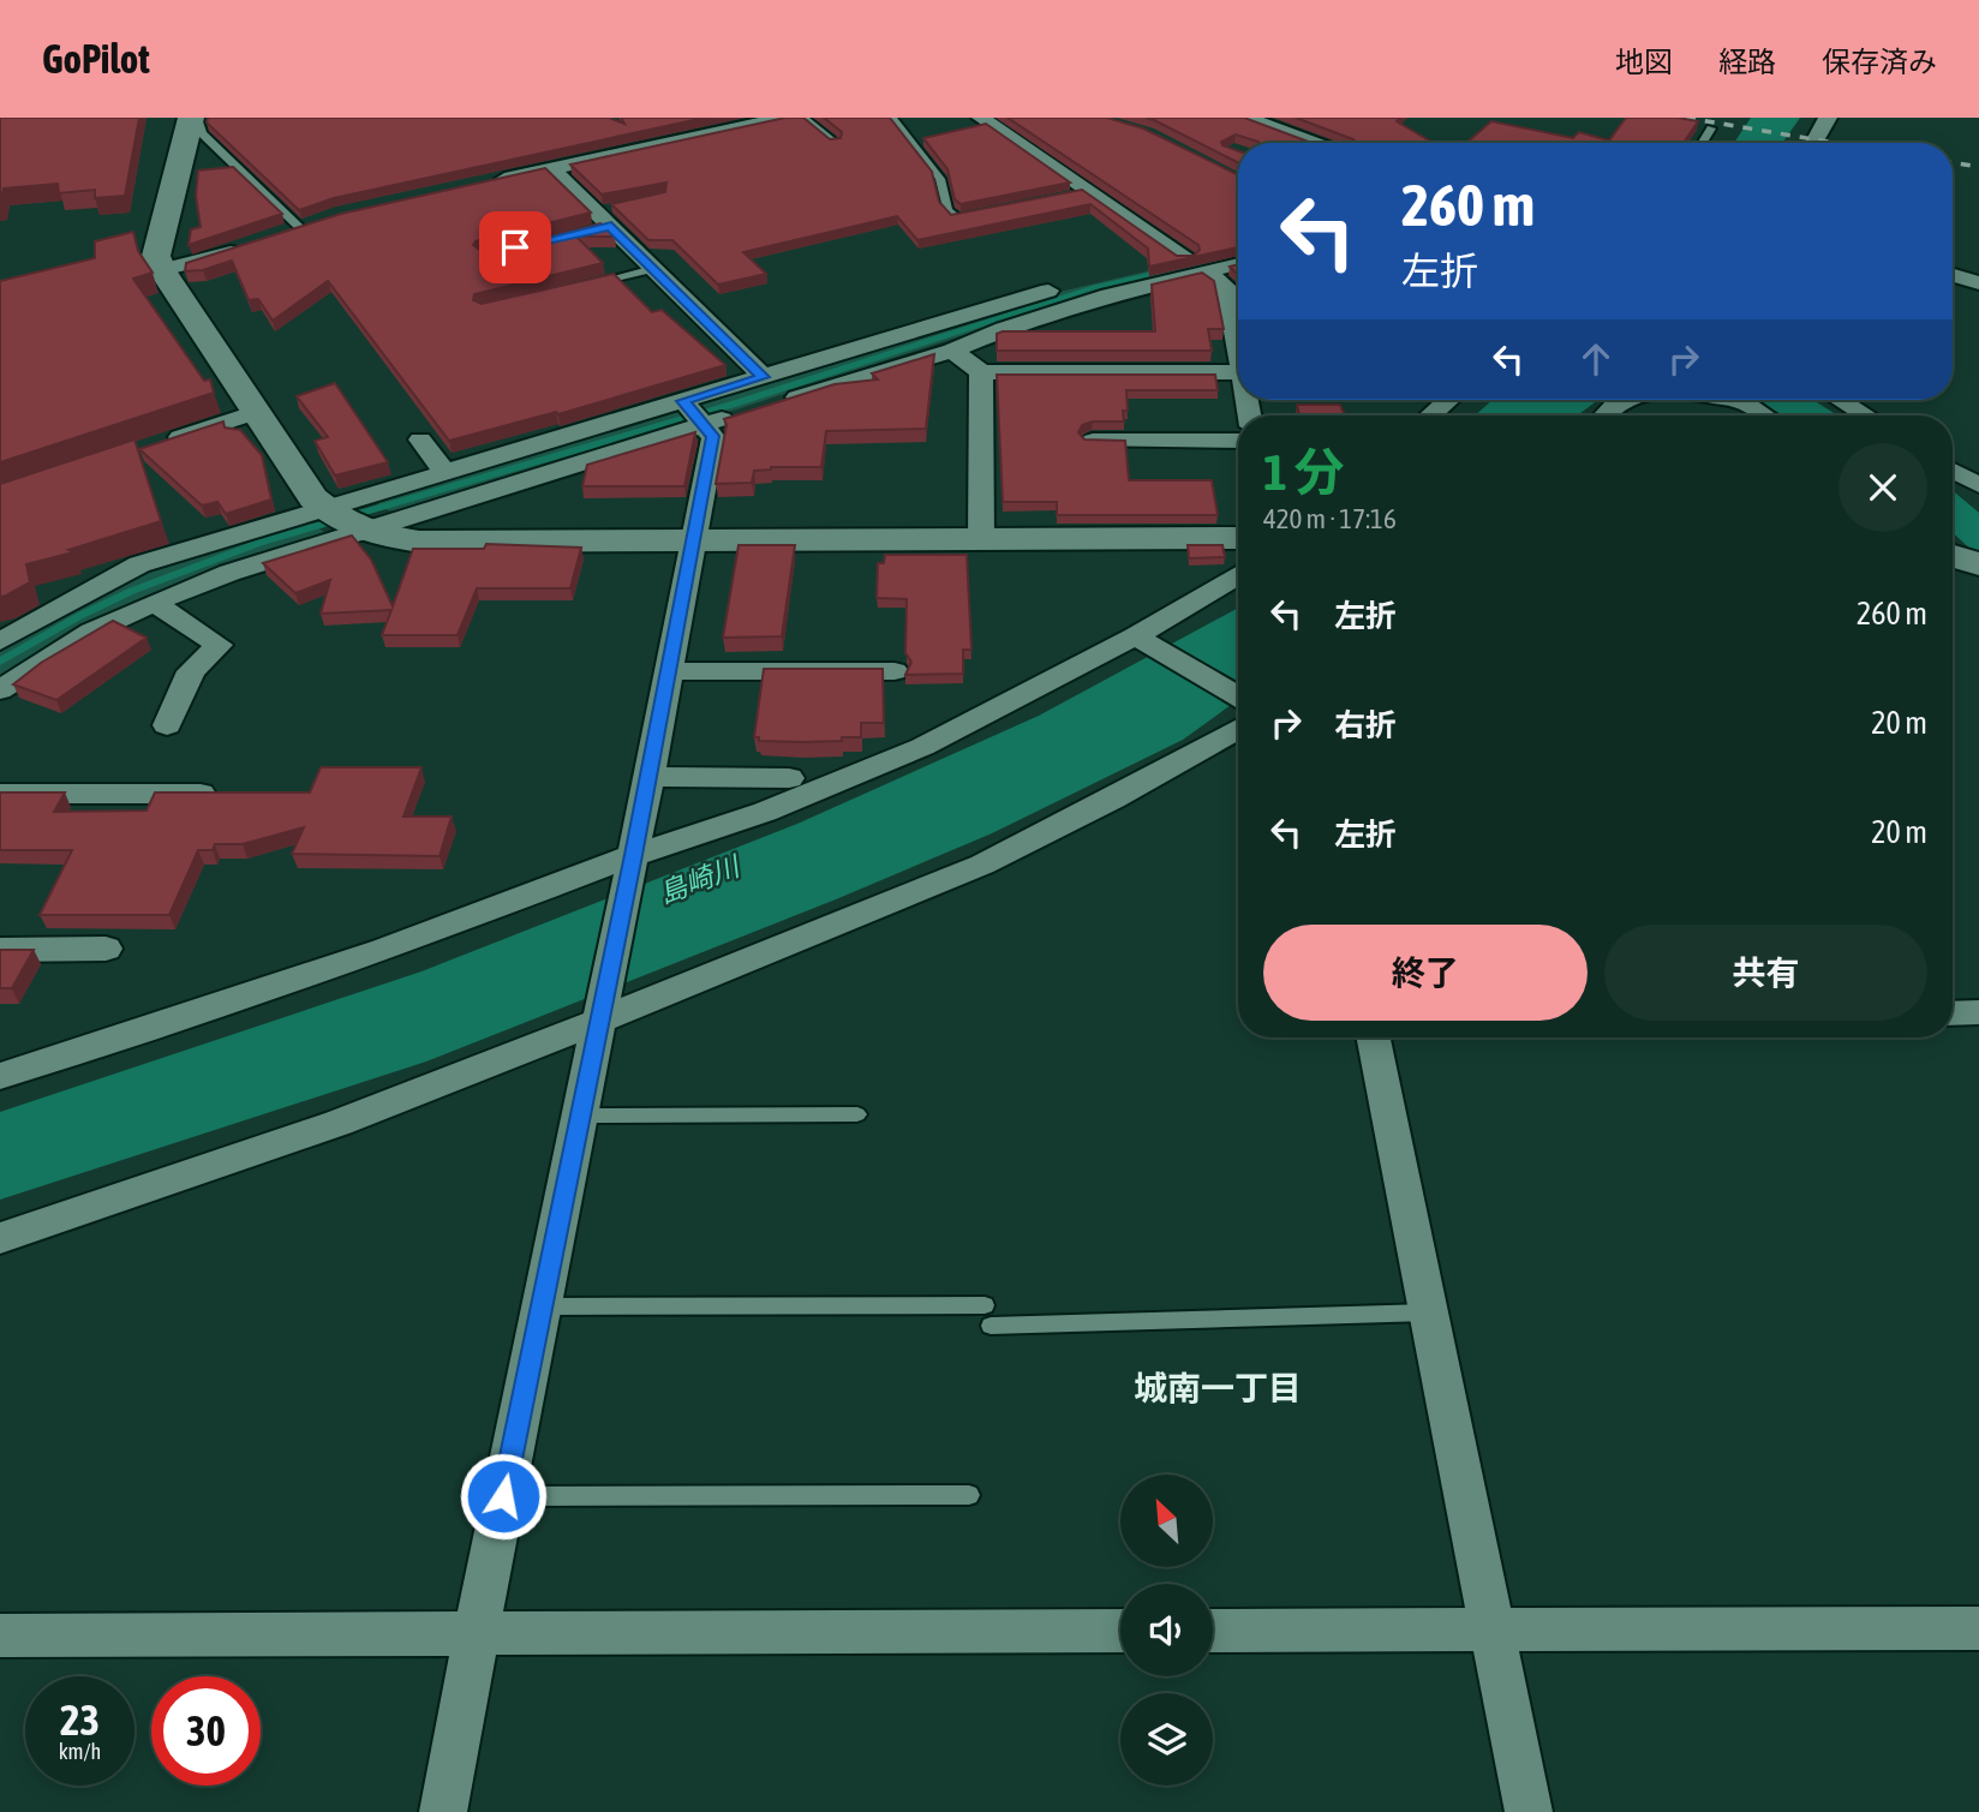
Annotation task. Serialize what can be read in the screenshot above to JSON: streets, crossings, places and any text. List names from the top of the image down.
{
  "districts": ["城南一丁目"],
  "water": ["島崎川"],
  "north": "top left",
  "page": {
    "header": "GoPilot",
    "nav": ["地図", "経路", "保存済み"],
    "turn": ["260 m", "左折"],
    "heading": ["1 分", "420 m · 17:16"],
    "list": [
      {
        "name": "左折",
        "value": "260 m"
      },
      {
        "name": "右折",
        "value": "20 m"
      },
      {
        "name": "左折",
        "value": "20 m"
      }
    ],
    "buttons": ["終了", "共有"],
    "speed": "23 km/h",
    "limit": "30"
  }
}
